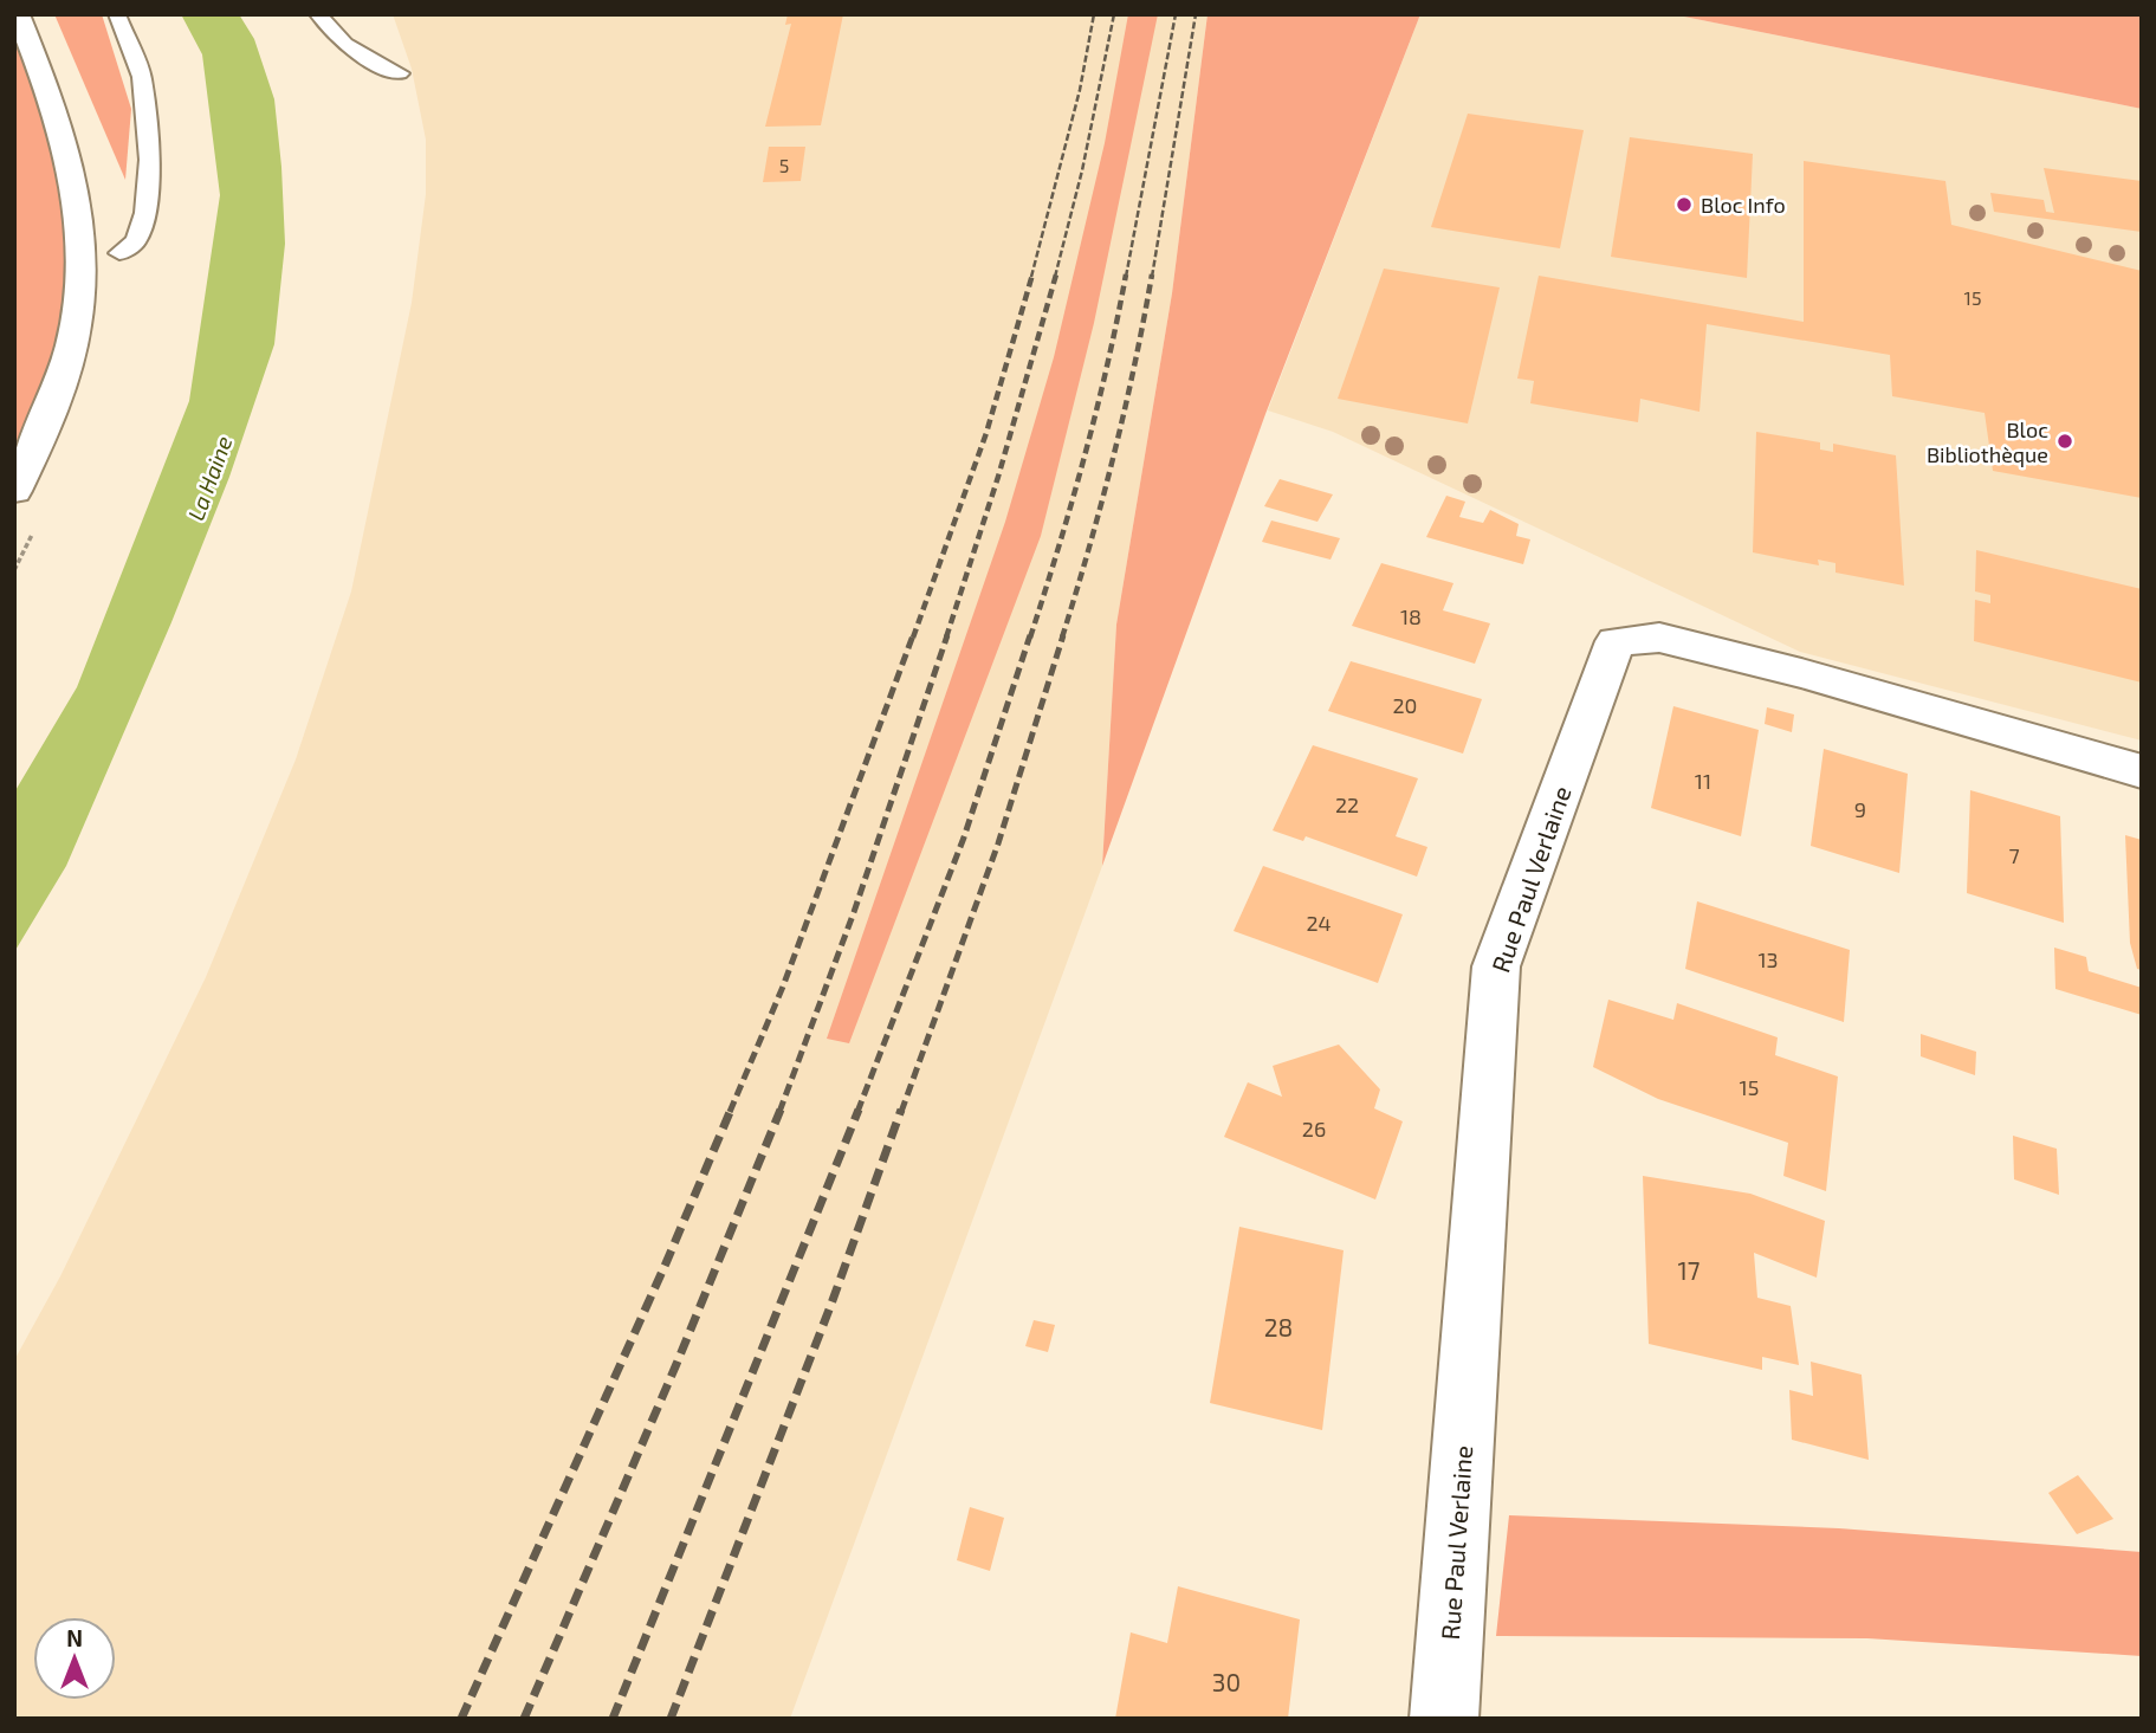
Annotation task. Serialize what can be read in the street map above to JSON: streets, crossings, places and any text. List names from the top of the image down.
{
  "streets": {
    "street": ["Rue Paul Verlaine"]
  },
  "water": ["La Haine"],
  "places": ["Bloc Info", "Bloc Bibliothèque"],
  "house_numbers": [
    "5",
    "15",
    "18",
    "20",
    "11",
    "22",
    "9",
    "7",
    "24",
    "13",
    "15",
    "26",
    "17",
    "28",
    "30"
  ],
  "north": "top"
}
